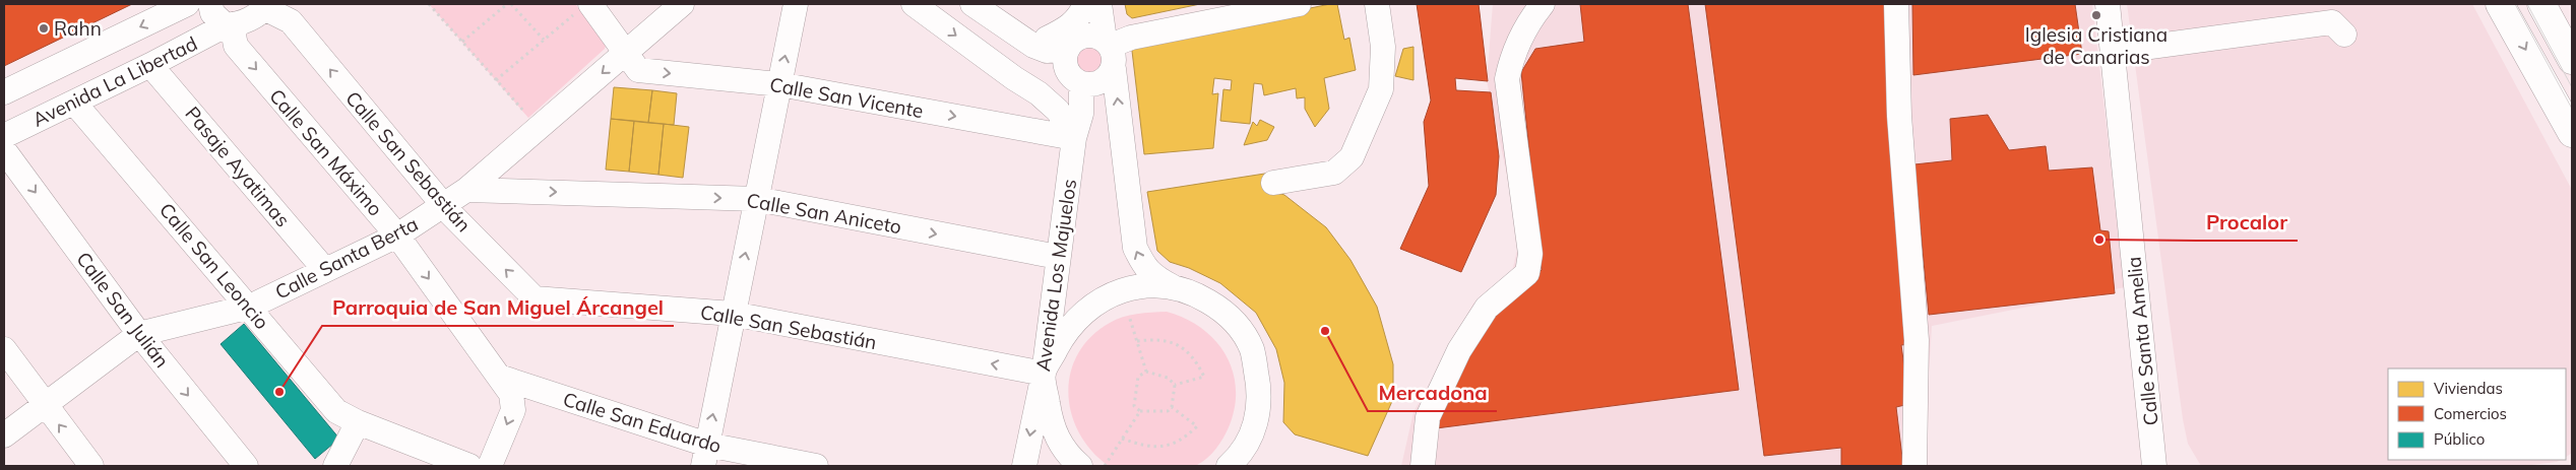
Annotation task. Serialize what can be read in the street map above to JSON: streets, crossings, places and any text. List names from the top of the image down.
{
  "streets": {
    "street": [
      "Avenida La Libertad",
      "Calle San Vicente",
      "Calle San Máximo",
      "Calle San Sebastián",
      "Pasaje Ayatimas",
      "Calle San Aniceto",
      "Calle Santa Berta",
      "Calle San Leoncio",
      "Avenida Los Majuelos",
      "Calle San Julián",
      "Calle Santa Amelia",
      "Calle San Eduardo"
    ]
  },
  "crossings": [
    ["Avenida La Libertad", "Calle San Máximo"],
    ["Avenida La Libertad", "Calle San Sebastián"],
    ["Avenida La Libertad", "Pasaje Ayatimas"],
    ["Avenida La Libertad", "Calle San Leoncio"],
    ["Calle San Vicente", "Calle Santa Berta"],
    ["Calle San Vicente", "Avenida Los Majuelos"],
    ["Calle San Máximo", "Calle Santa Berta"],
    ["Calle San Máximo", "Calle San Eduardo"],
    ["Calle San Sebastián", "Calle Santa Berta"],
    ["Calle San Sebastián", "Avenida Los Majuelos"],
    ["Pasaje Ayatimas", "Calle Santa Berta"],
    ["Calle San Aniceto", "Calle Santa Berta"],
    ["Calle San Aniceto", "Avenida Los Majuelos"],
    ["Calle Santa Berta", "Calle San Leoncio"],
    ["Calle Santa Berta", "Calle San Julián"]
  ],
  "one_way": ["Calle San Máximo", "Calle San Sebastián", "Calle San Aniceto"],
  "places": [
    "Iglesia Cristiana de Canarias",
    "Rahn",
    "Procalor",
    "Mercadona",
    "Parroquia de San Miguel Árcangel"
  ],
  "legend": ["Viviendas", "Comercios", "Público"]
}
